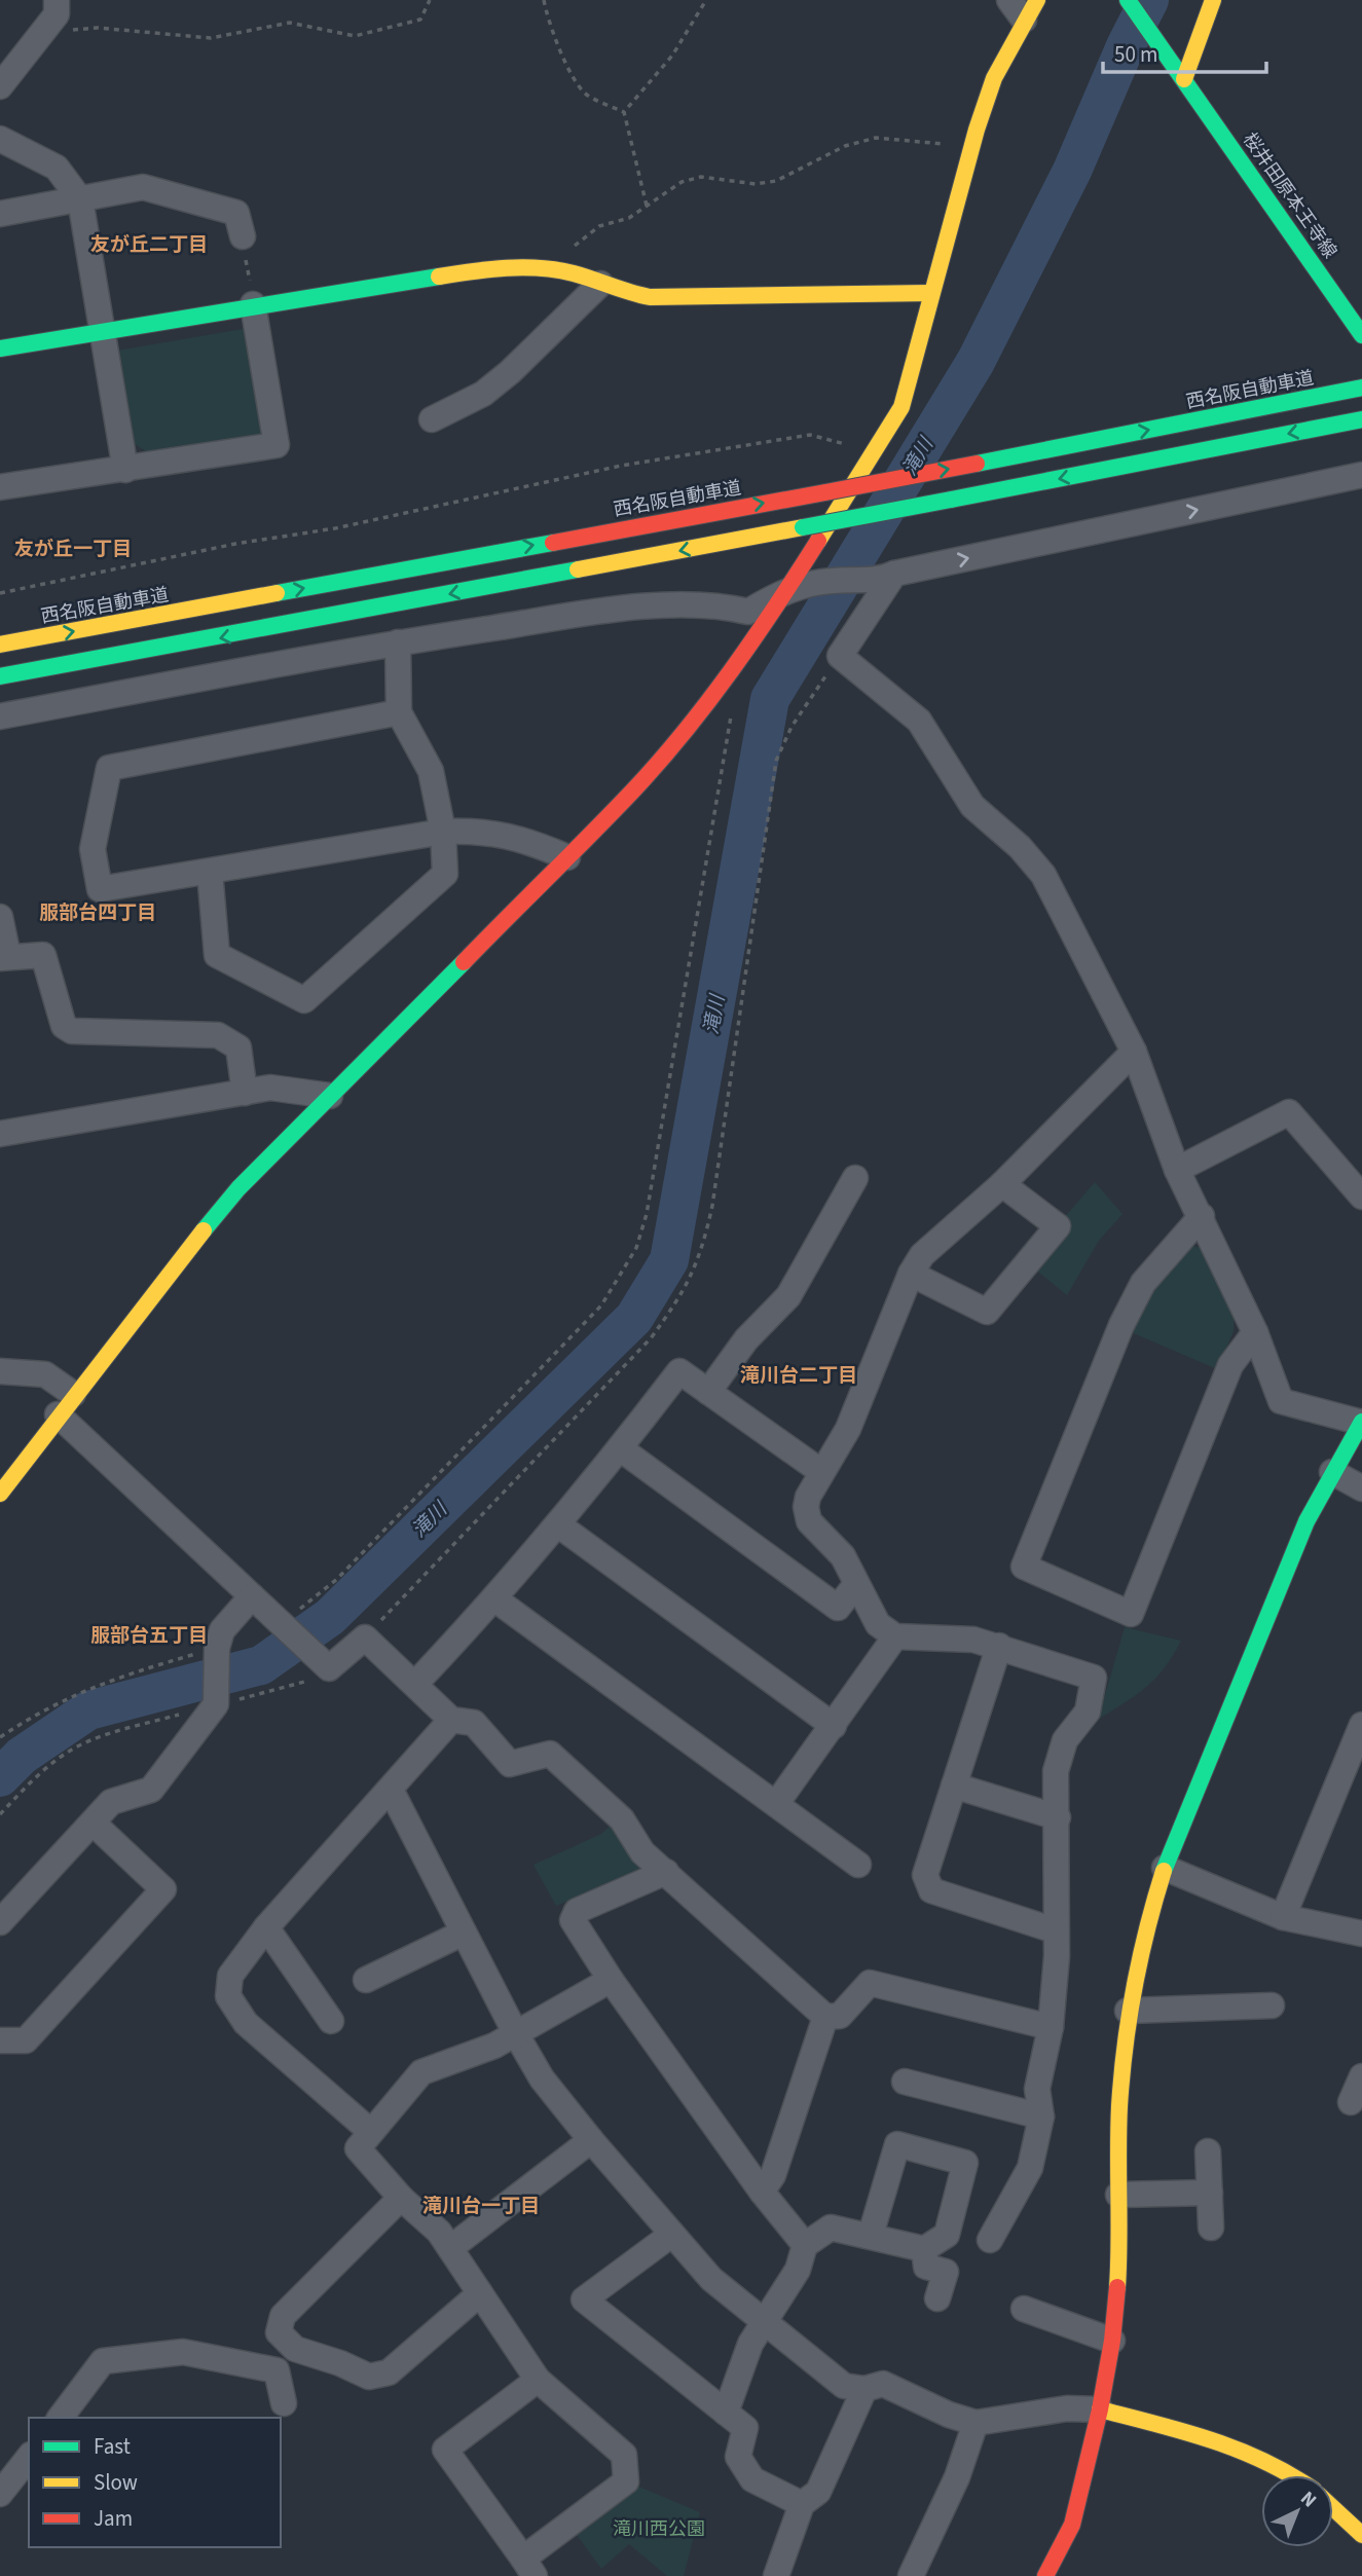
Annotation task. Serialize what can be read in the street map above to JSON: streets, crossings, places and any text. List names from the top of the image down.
{
  "streets": {
    "main road": ["桜井田原本王寺線", "西名阪自動車道"]
  },
  "districts": [
    "友が丘二丁目",
    "友が丘一丁目",
    "服部台四丁目",
    "滝川台二丁目",
    "服部台五丁目",
    "滝川台一丁目"
  ],
  "water": ["滝川"],
  "parks": ["滝川西公園"],
  "legend": ["Fast", "Slow", "Jam"],
  "scale_bar": "50 m",
  "north": "top right"
}
